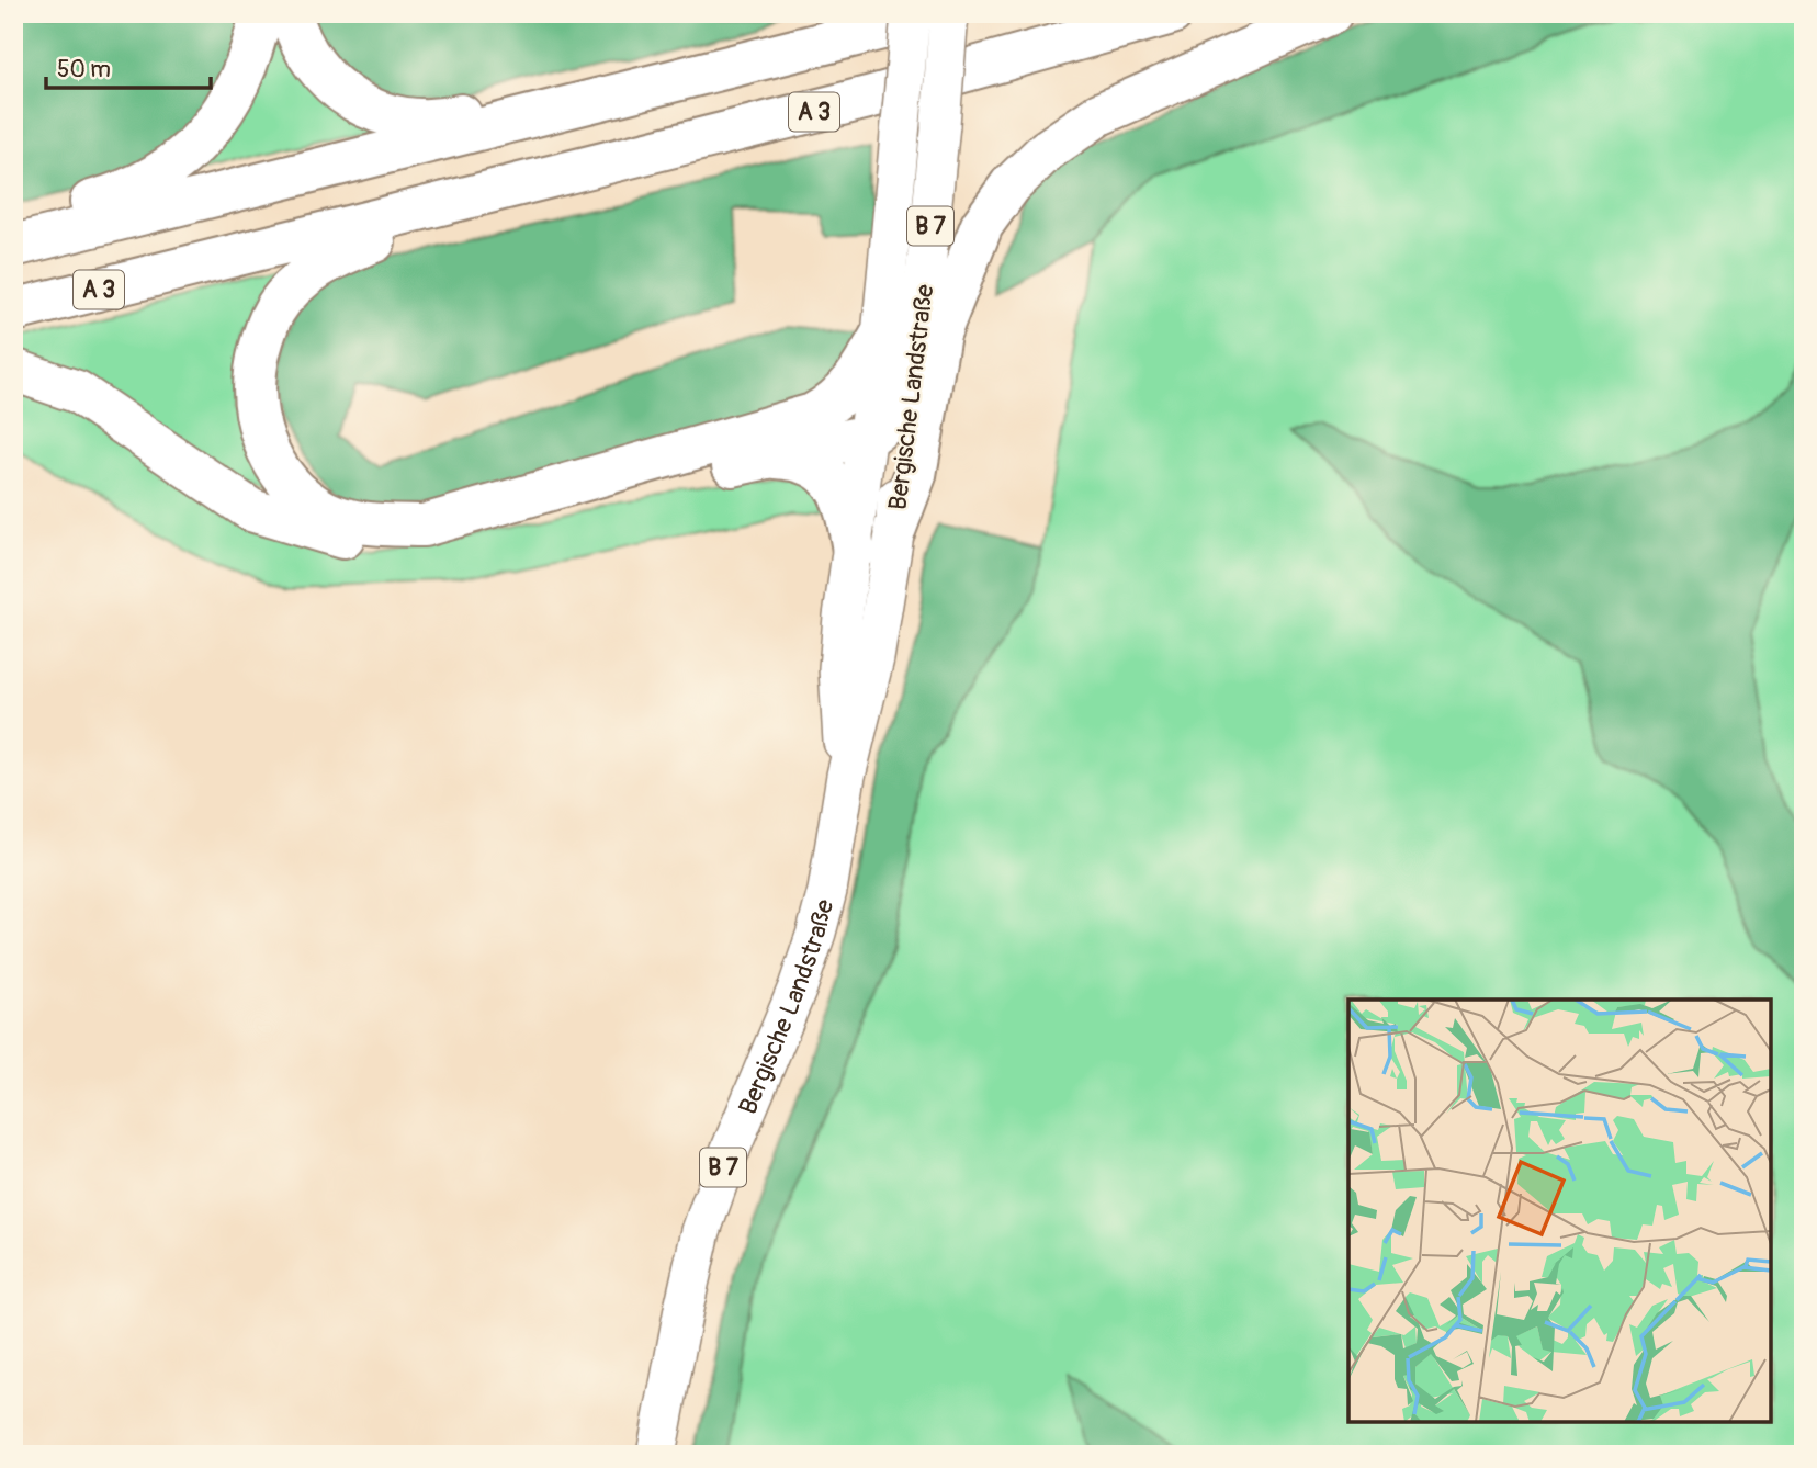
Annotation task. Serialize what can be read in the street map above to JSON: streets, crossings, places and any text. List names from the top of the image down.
{
  "streets": {
    "highway": ["A 3"],
    "main road": ["B 7", "Bergische Landstraße"]
  },
  "scale_bar": "50 m"
}
